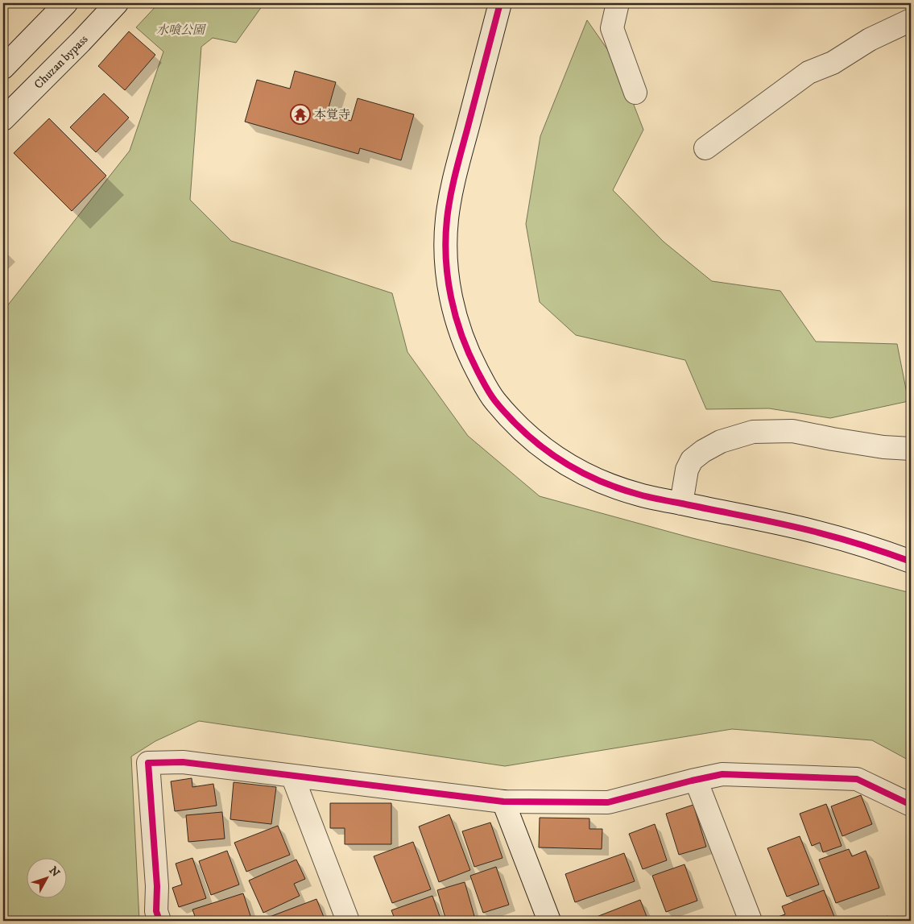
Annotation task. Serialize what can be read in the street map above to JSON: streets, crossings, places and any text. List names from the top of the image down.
{
  "streets": {
    "street": ["Chuzan bypass"]
  },
  "parks": ["水喰公園"],
  "places": {
    "temple": ["本覚寺"]
  },
  "north": "top right"
}
